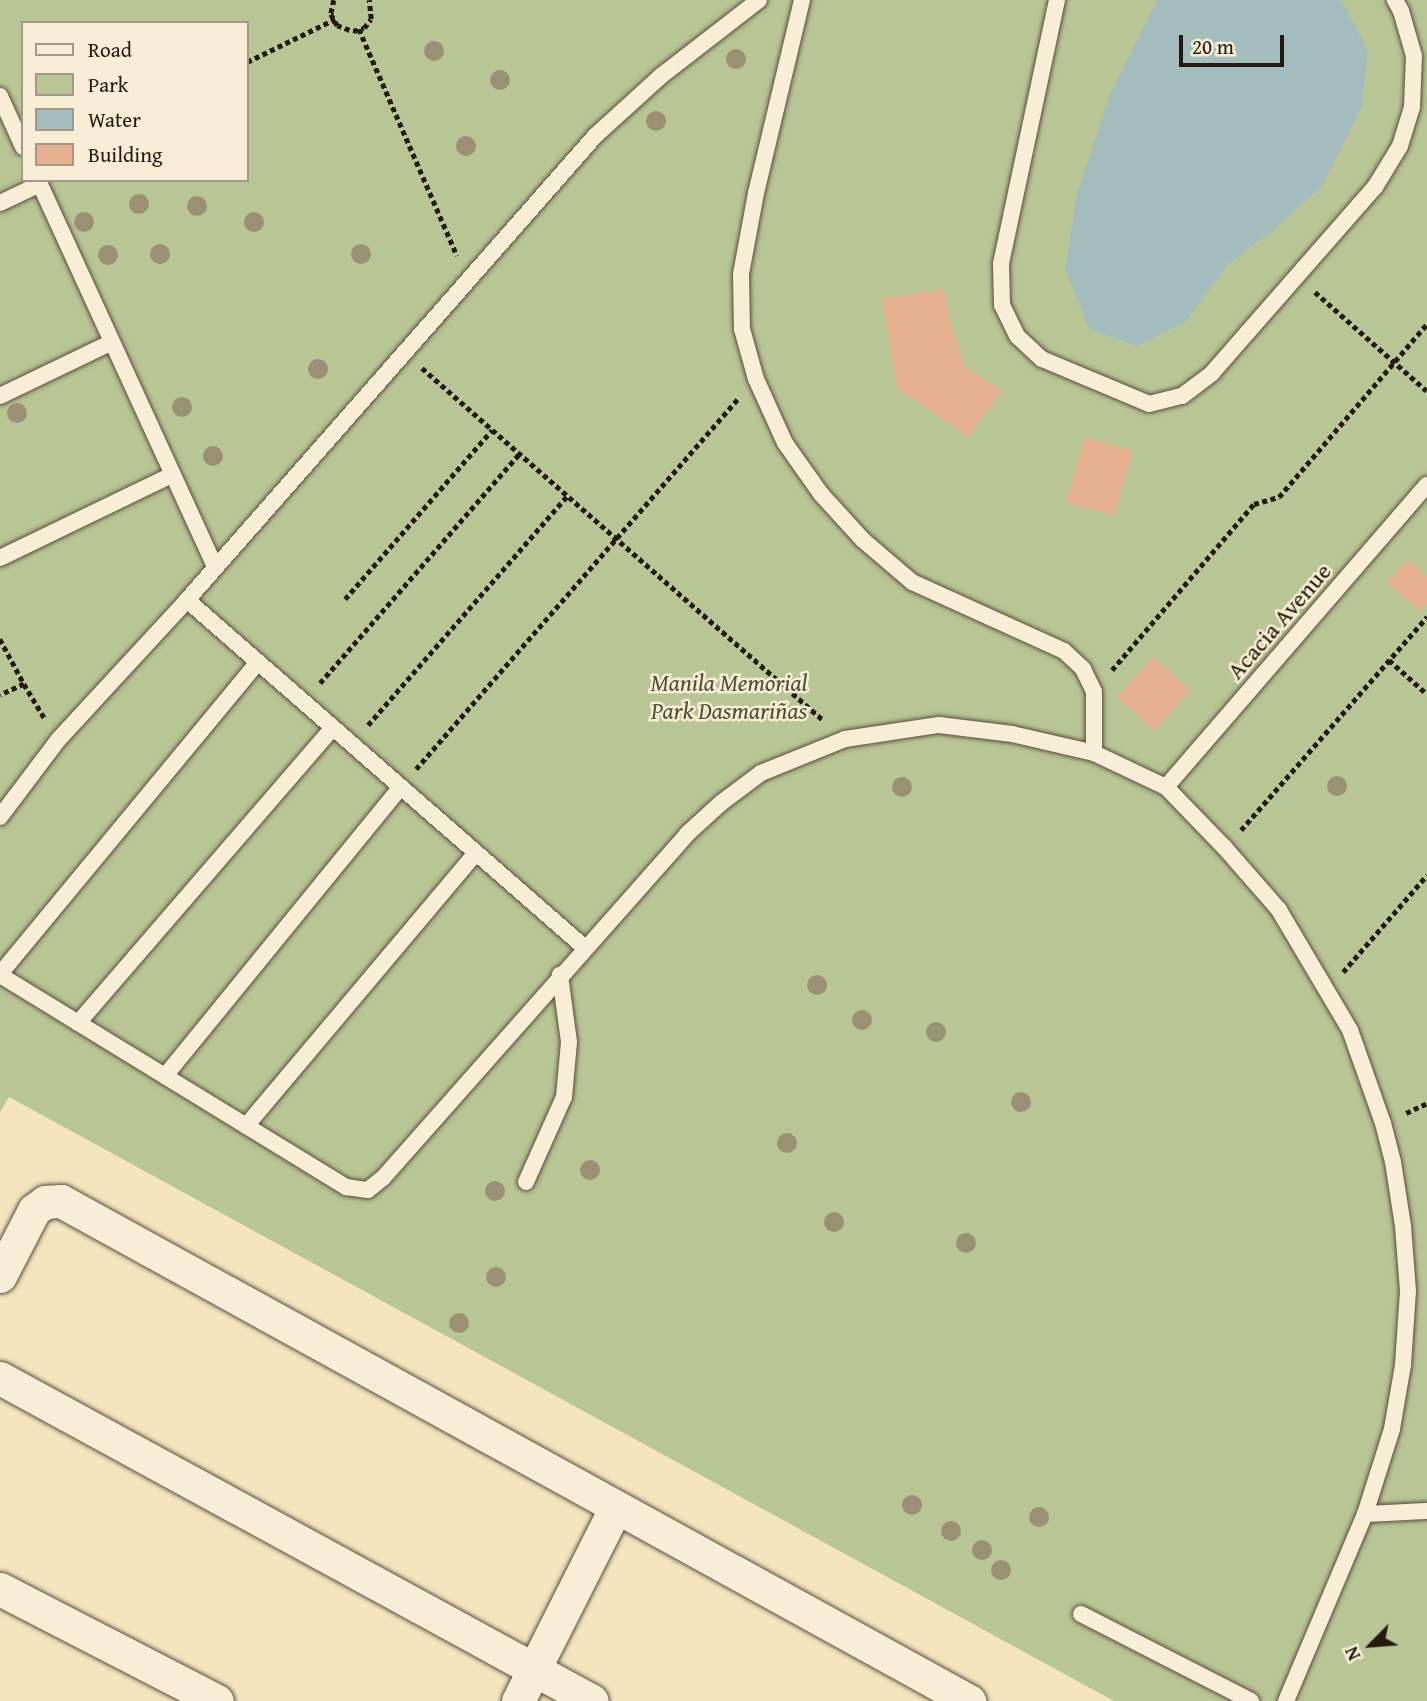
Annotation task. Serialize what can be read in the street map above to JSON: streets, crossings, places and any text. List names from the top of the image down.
{
  "streets": {
    "lane": ["Acacia Avenue"]
  },
  "parks": ["Manila Memorial Park Dasmariñas"],
  "legend": [
    "Road",
    "Park",
    "Water",
    "Building"
  ],
  "scale_bar": "20 m",
  "north": "bottom left"
}
